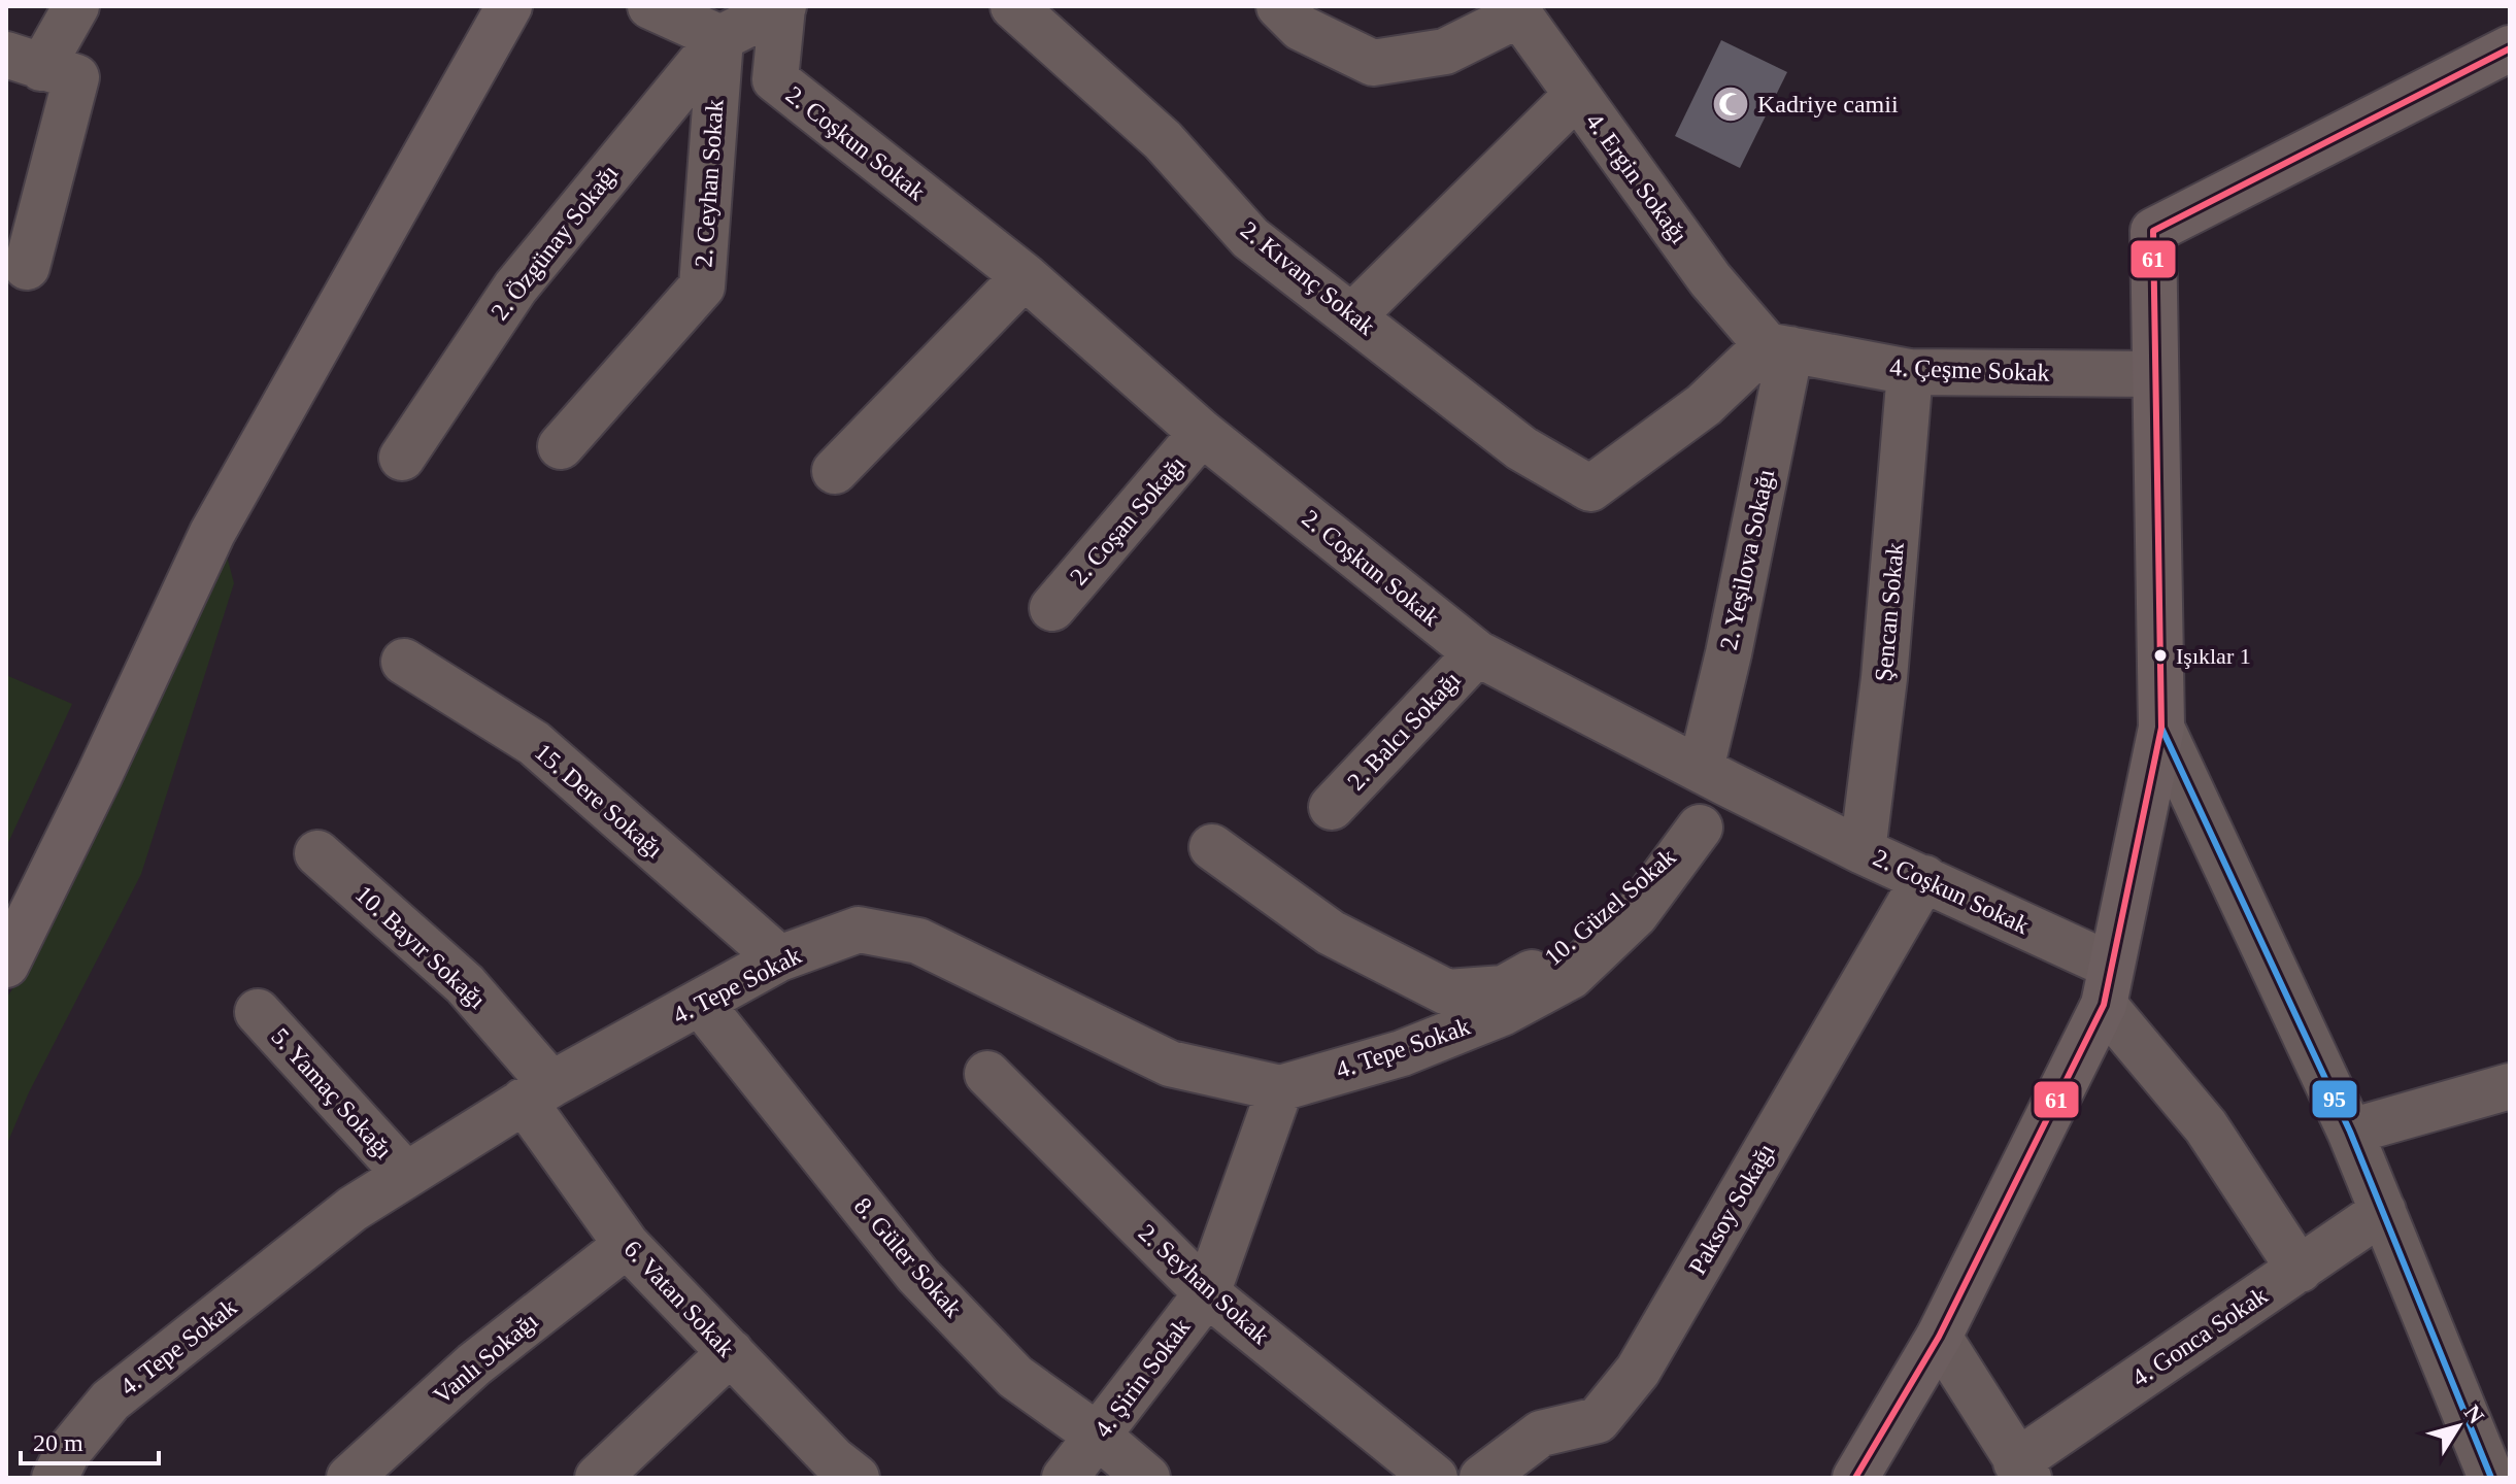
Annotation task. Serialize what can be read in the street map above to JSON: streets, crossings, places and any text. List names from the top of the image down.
{
  "streets": {
    "street": [
      "2. Coşkun Sokak",
      "4. Ergin Sokağı",
      "2. Ceyhan Sokak",
      "2. Özgünay Sokağı",
      "2. Kıvanç Sokak",
      "4. Çeşme Sokak",
      "2. Coşan Sokağı",
      "2. Yeşilova Sokağı",
      "Şencan Sokak",
      "2. Balcı Sokağı",
      "15. Dere Sokağı",
      "10. Güzel Sokak",
      "10. Bayır Sokağı",
      "4. Tepe Sokak",
      "5. Yamaç Sokağı",
      "Paksoy Sokağı",
      "8. Güler Sokak",
      "2. Seyhan Sokak",
      "6. Vatan Sokak",
      "4. Gonca Sokak",
      "Vanlı Sokağı",
      "4. Şirin Sokak"
    ]
  },
  "crossings": [
    ["2. Coşkun Sokak", "2. Coşan Sokağı"],
    ["2. Coşkun Sokak", "2. Yeşilova Sokağı"],
    ["2. Coşkun Sokak", "Şencan Sokak"],
    ["2. Coşkun Sokak", "2. Balcı Sokağı"],
    ["2. Coşkun Sokak", "10. Güzel Sokak"],
    ["2. Coşkun Sokak", "Paksoy Sokağı"],
    ["4. Ergin Sokağı", "2. Kıvanç Sokak"],
    ["4. Ergin Sokağı", "4. Çeşme Sokak"],
    ["4. Ergin Sokağı", "2. Yeşilova Sokağı"],
    ["2. Ceyhan Sokak", "2. Özgünay Sokağı"],
    ["2. Kıvanç Sokak", "4. Çeşme Sokak"],
    ["2. Kıvanç Sokak", "2. Yeşilova Sokağı"],
    ["4. Çeşme Sokak", "2. Yeşilova Sokağı"],
    ["4. Çeşme Sokak", "Şencan Sokak"],
    ["2. Yeşilova Sokağı", "10. Güzel Sokak"],
    ["15. Dere Sokağı", "4. Tepe Sokak"],
    ["10. Güzel Sokak", "4. Tepe Sokak"],
    ["10. Bayır Sokağı", "4. Tepe Sokak"],
    ["10. Bayır Sokağı", "6. Vatan Sokak"],
    ["4. Tepe Sokak", "5. Yamaç Sokağı"],
    ["4. Tepe Sokak", "8. Güler Sokak"],
    ["4. Tepe Sokak", "6. Vatan Sokak"],
    ["4. Tepe Sokak", "4. Şirin Sokak"],
    ["8. Güler Sokak", "4. Şirin Sokak"],
    ["2. Seyhan Sokak", "4. Şirin Sokak"],
    ["6. Vatan Sokak", "Vanlı Sokağı"]
  ],
  "places": {
    "mosque": ["Kadriye camii"],
    "other": ["Işıklar 1"]
  },
  "lines": ["transit line 61", "transit line 95"],
  "scale_bar": "20 m",
  "north": "top right"
}
